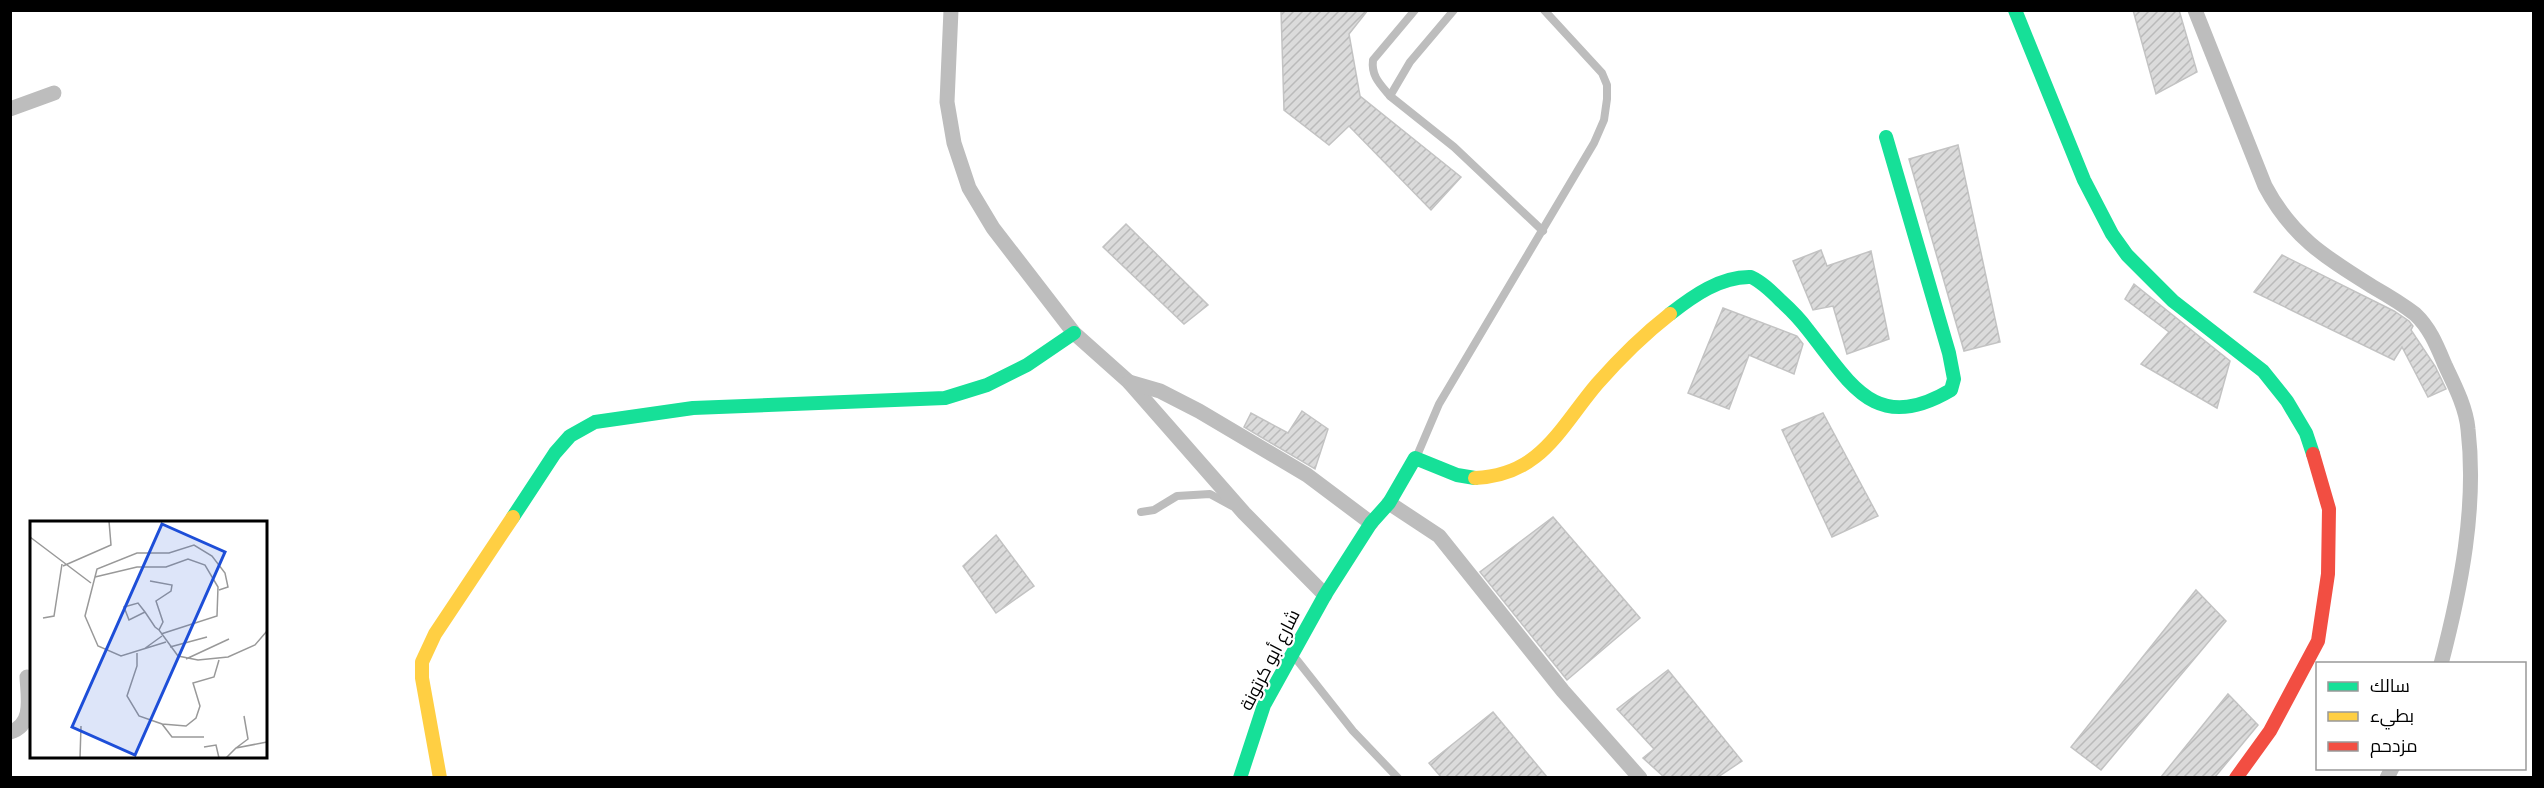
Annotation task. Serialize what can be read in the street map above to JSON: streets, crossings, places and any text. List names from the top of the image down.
{
  "streets": {
    "street": ["شارع أبو كرتونة"]
  },
  "legend": ["سالك", "بطيء", "مزدحم"]
}
